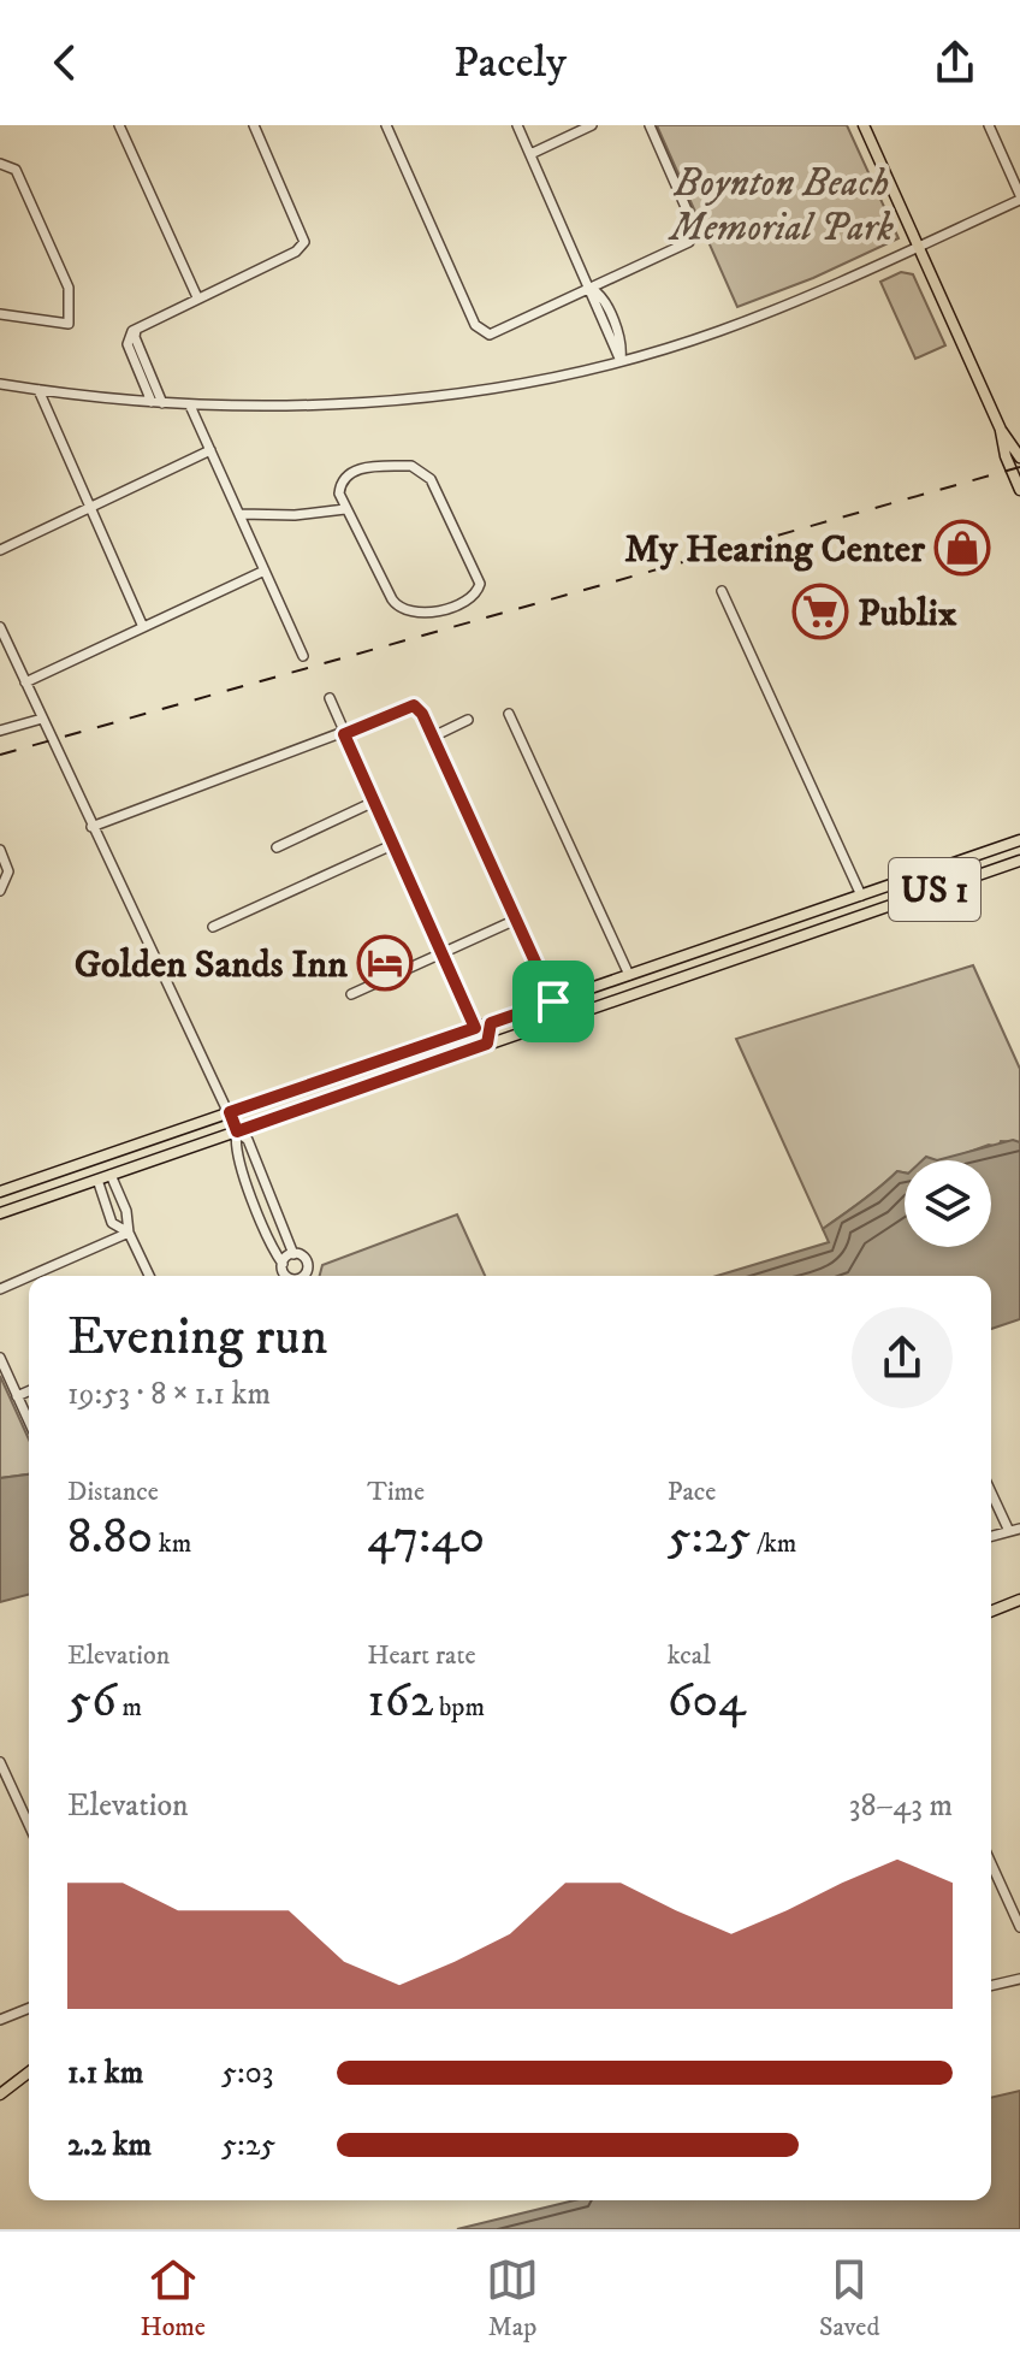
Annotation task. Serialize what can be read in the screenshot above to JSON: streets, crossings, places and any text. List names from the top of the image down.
{
  "streets": {
    "main road": ["US 1"]
  },
  "parks": ["Boynton Beach Memorial Park"],
  "places": {
    "shop": ["My Hearing Center"],
    "supermarket": ["Publix"],
    "hotel": ["Golden Sands Inn"]
  },
  "page": {
    "header": "Pacely",
    "heading": ["Evening run", "19:53 · 8 × 1.1 km"],
    "stats": [
      ["Distance", "8.80 km"],
      ["Time", "47:40"],
      ["Pace", "5:25 /km"],
      ["Elevation", "56 m"],
      ["Heart rate", "162 bpm"],
      ["kcal", "604"]
    ],
    "chart": ["Elevation", "38–43 m"],
    "list": [
      {
        "name": "1.1 km",
        "note": "5:03"
      },
      {
        "name": "2.2 km",
        "note": "5:25"
      }
    ],
    "tabs": ["Home", "Map", "Saved"]
  }
}
